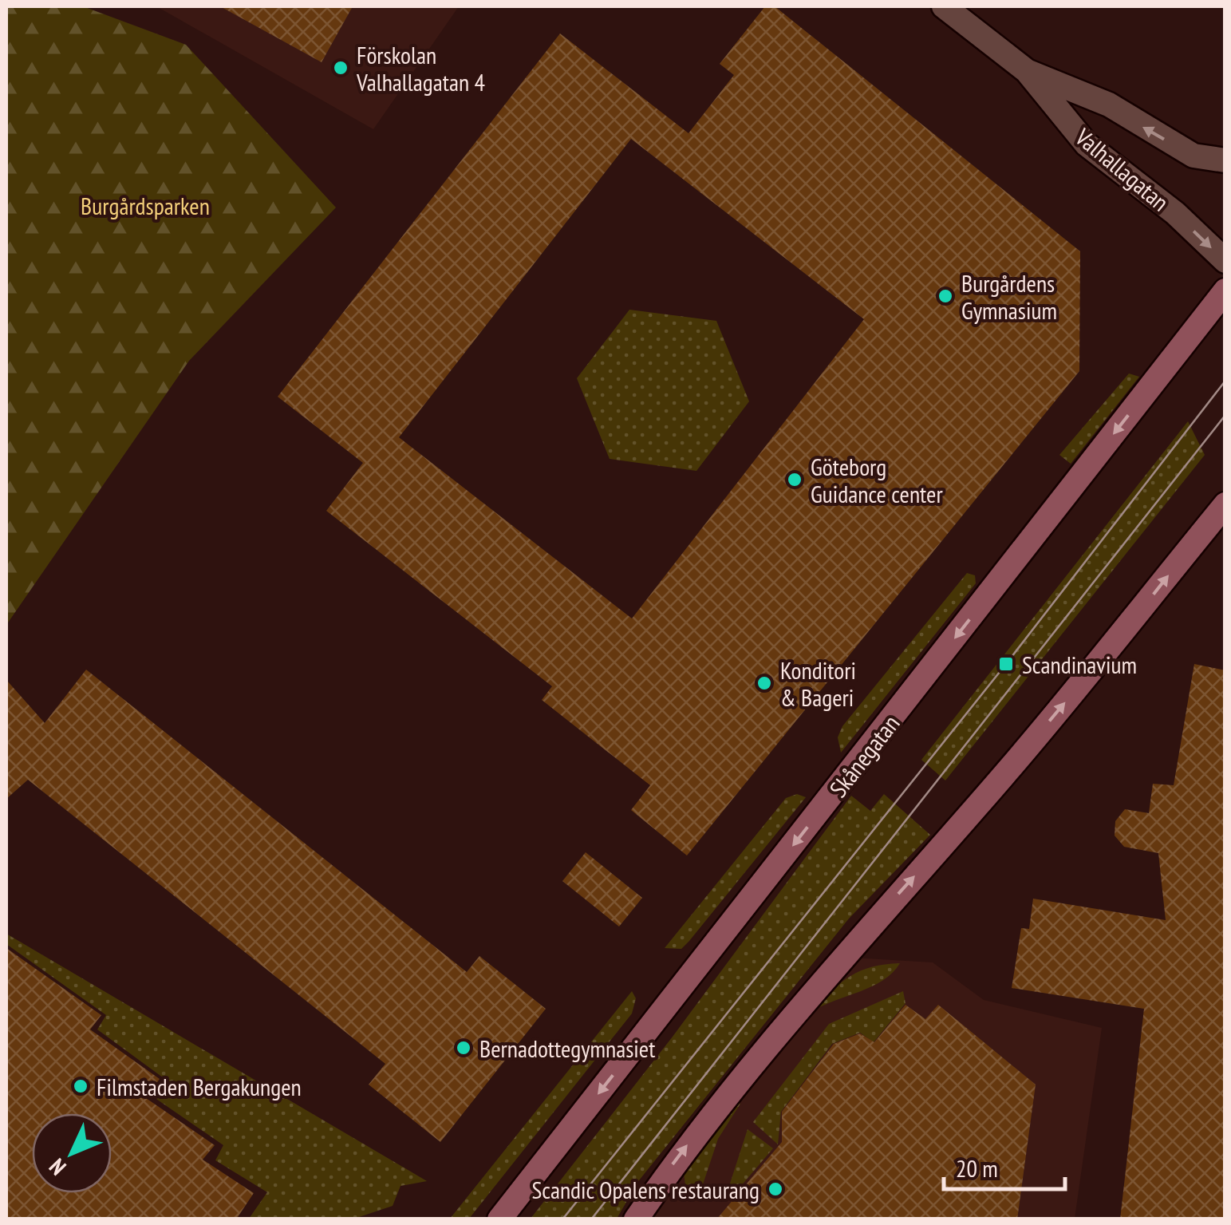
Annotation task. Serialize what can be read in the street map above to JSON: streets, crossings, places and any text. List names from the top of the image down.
{
  "streets": {
    "main road": ["Skånegatan"],
    "street": ["Valhallagatan"]
  },
  "parks": ["Burgårdsparken"],
  "places": {
    "other": [
      "Förskolan Valhallagatan 4",
      "Burgårdens Gymnasium",
      "Göteborg Guidance center",
      "Konditori & Bageri",
      "Bernadottegymnasiet",
      "Filmstaden Bergakungen",
      "Scandic Opalens restaurang"
    ],
    "transit": ["Scandinavium"]
  },
  "scale_bar": "20 m",
  "north": "bottom left"
}
